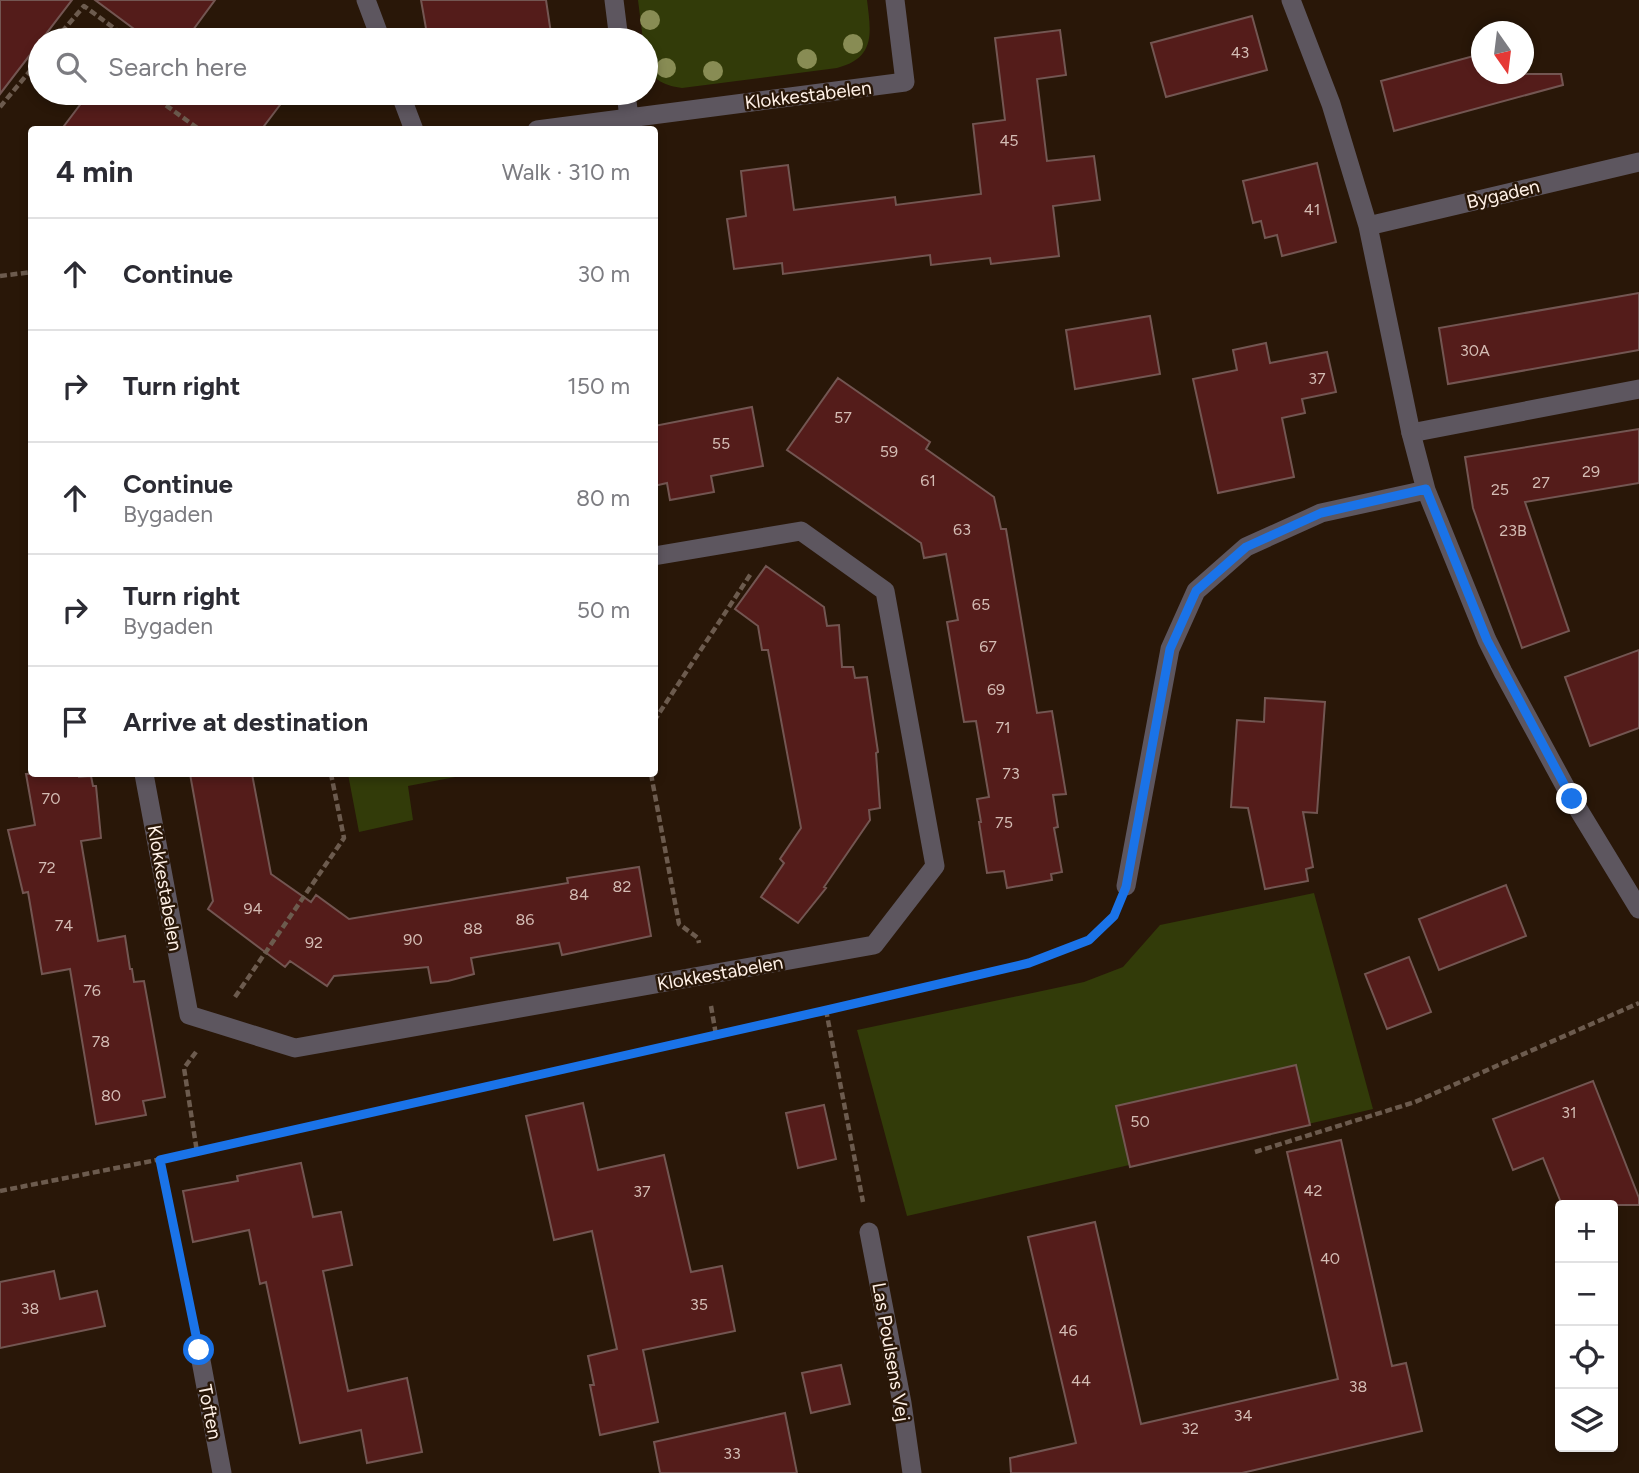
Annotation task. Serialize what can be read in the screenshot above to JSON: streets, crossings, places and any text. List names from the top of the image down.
{
  "streets": {
    "street": [
      "Klokkestabelen",
      "Bygaden",
      "Las Poulsens Vej",
      "Toften"
    ]
  },
  "house_numbers": [
    "43",
    "45",
    "41",
    "30A",
    "37",
    "57",
    "55",
    "59",
    "29",
    "61",
    "27",
    "25",
    "63",
    "23B",
    "65",
    "67",
    "69",
    "71",
    "73",
    "70",
    "75",
    "72",
    "82",
    "84",
    "94",
    "86",
    "74",
    "88",
    "90",
    "92",
    "76",
    "78",
    "80",
    "31",
    "50",
    "42",
    "37",
    "40",
    "35",
    "38",
    "46",
    "44",
    "38",
    "34",
    "32",
    "33"
  ],
  "north": "bottom",
  "page": {
    "search": "Search here",
    "heading": ["4 min", "Walk · 310 m"],
    "list": [
      ["Continue", "30 m"],
      ["Turn right", "150 m"],
      ["Continue", "Bygaden", "80 m"],
      ["Turn right", "Bygaden", "50 m"],
      "Arrive at destination"
    ],
    "map_buttons": ["+", "−"]
  }
}
